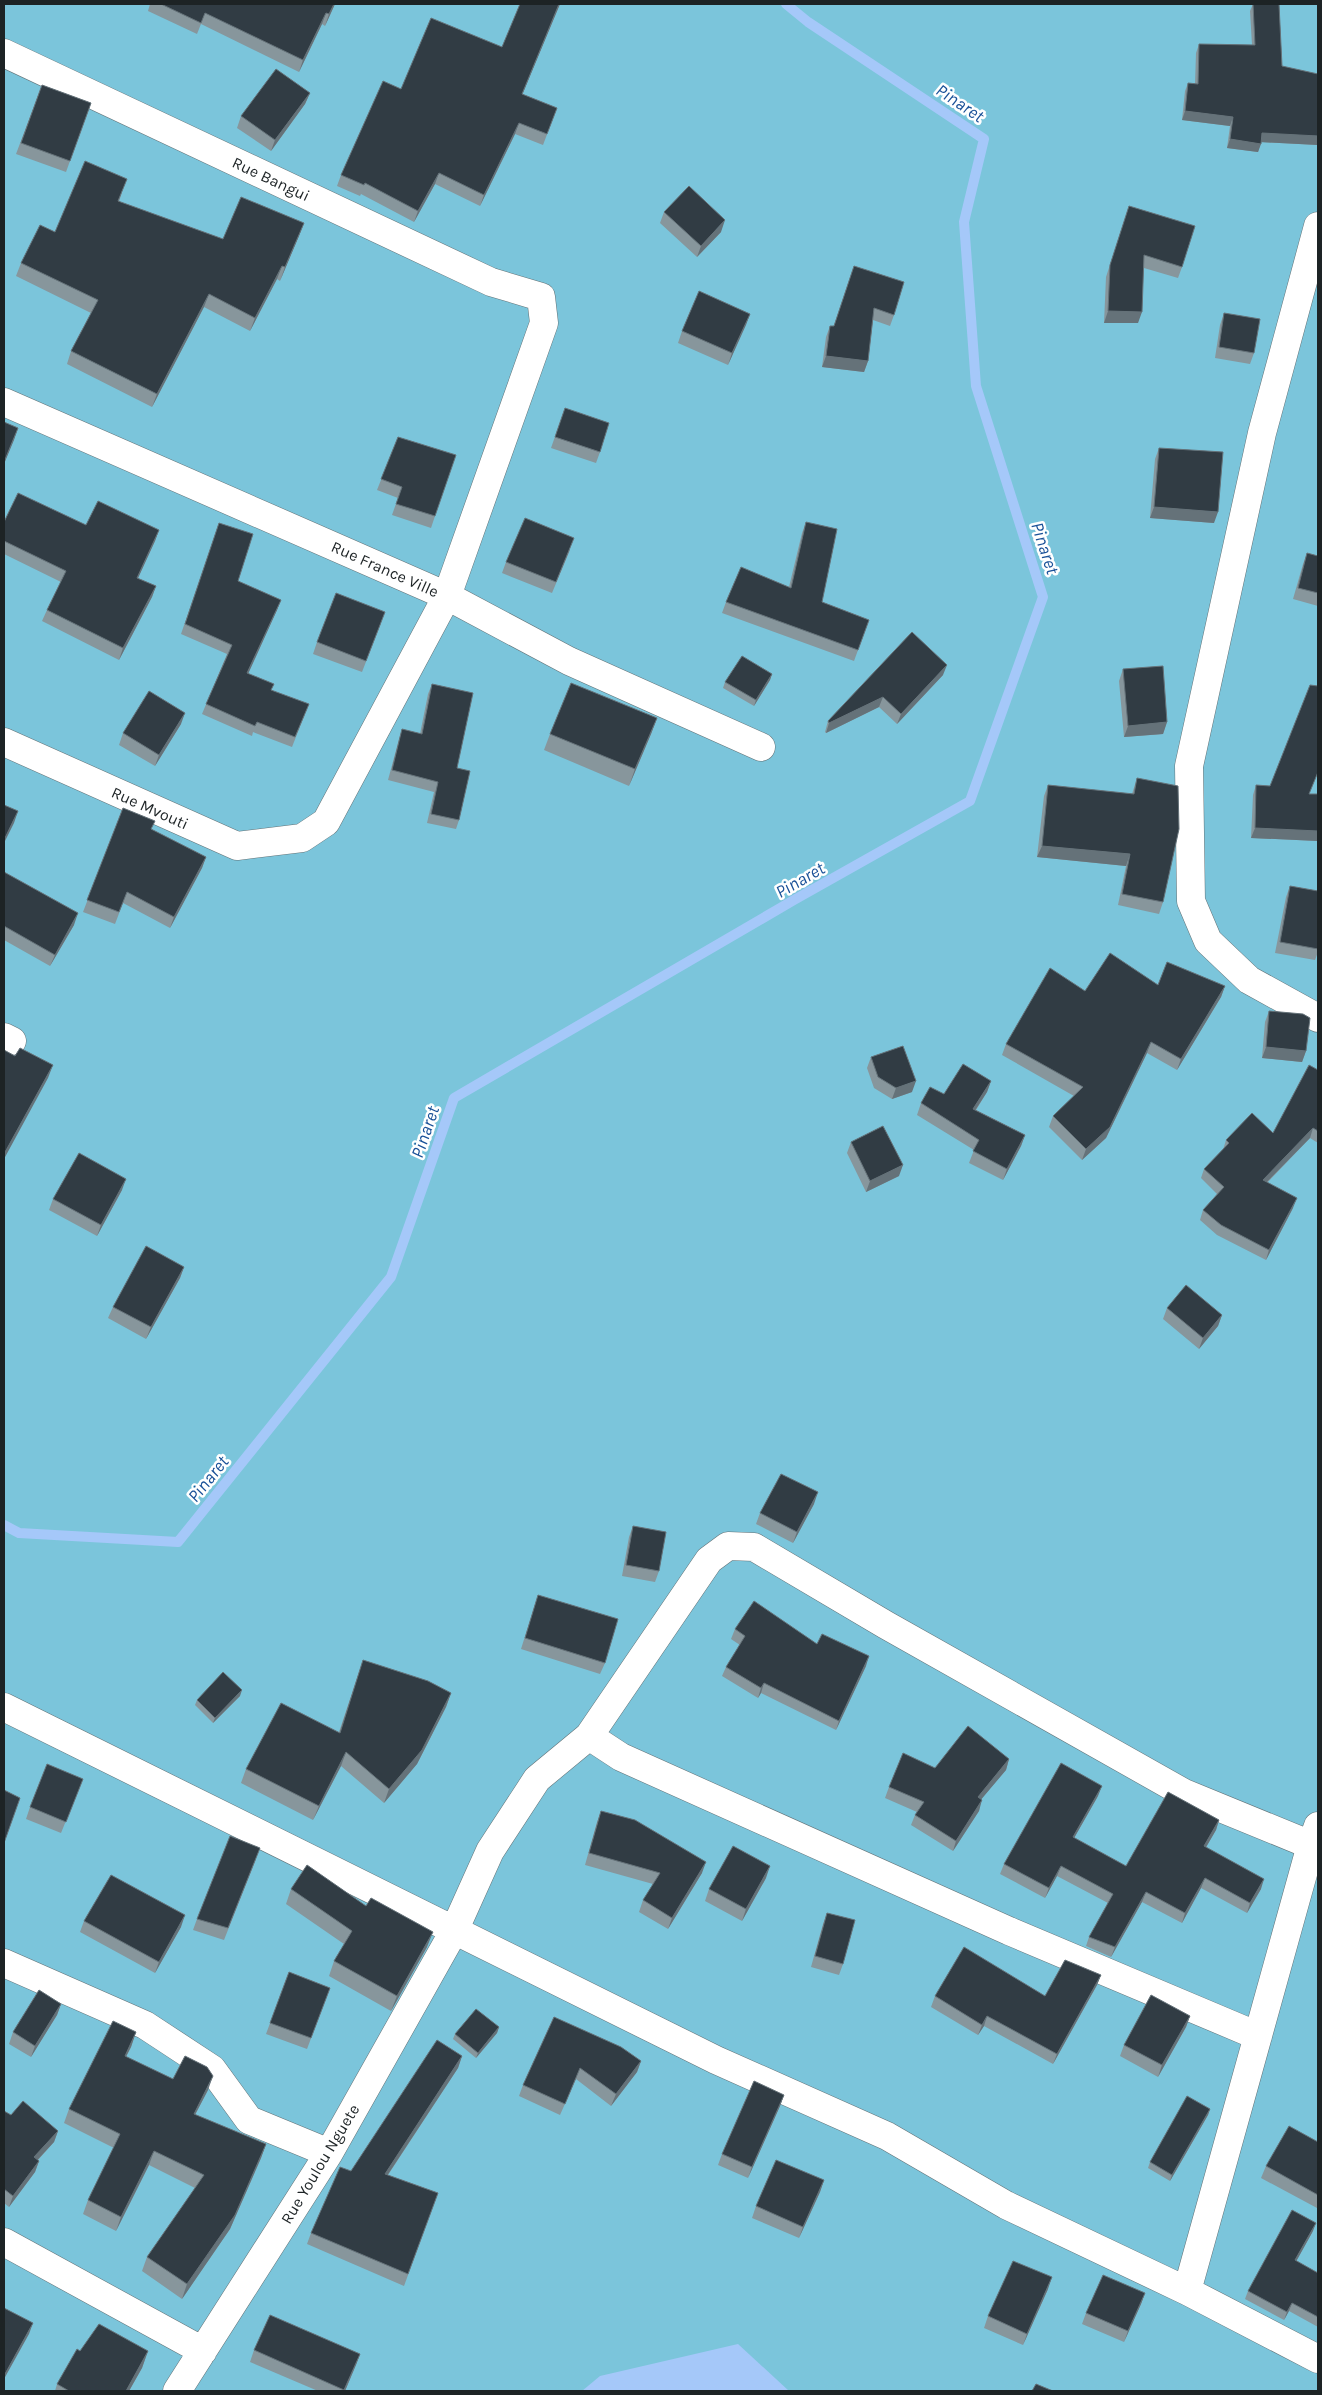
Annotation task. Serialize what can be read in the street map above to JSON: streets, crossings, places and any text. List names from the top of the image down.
{
  "streets": {
    "street": [
      "Rue Bangui",
      "Rue France Ville",
      "Rue Mvouti",
      "Rue Youlou Nguete"
    ]
  },
  "crossings": [
    ["Rue Bangui", "Rue France Ville"],
    ["Rue Bangui", "Rue Mvouti"],
    ["Rue France Ville", "Rue Mvouti"]
  ],
  "water": ["Pinaret"]
}
